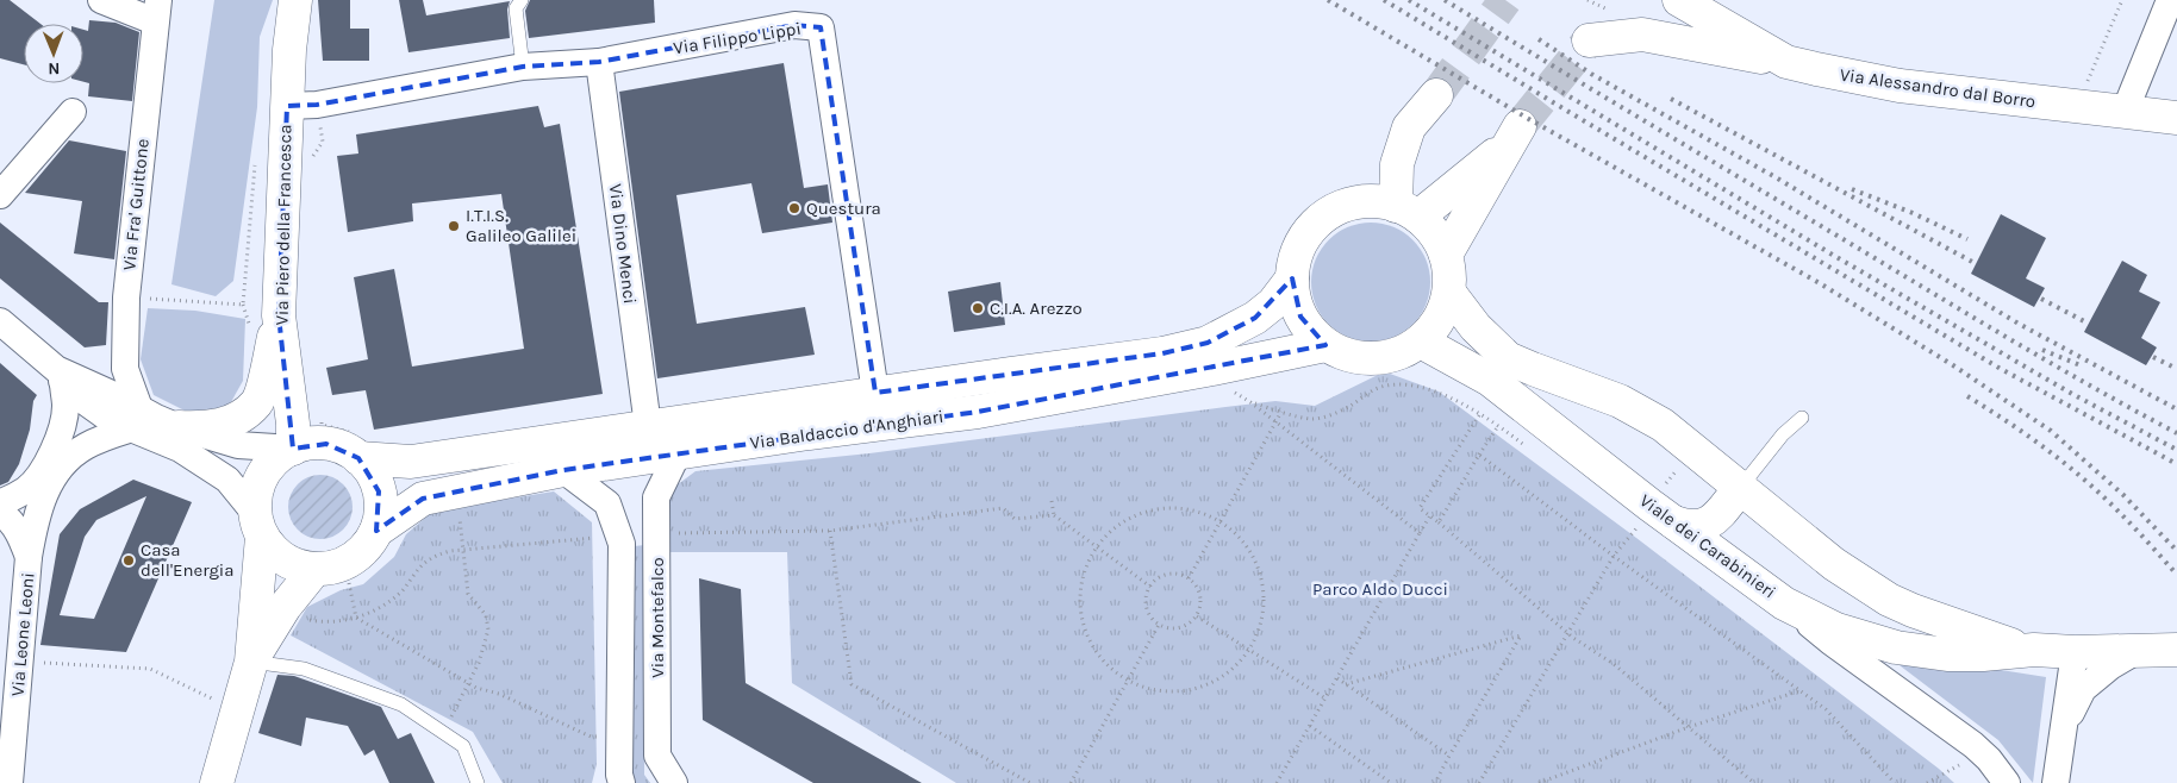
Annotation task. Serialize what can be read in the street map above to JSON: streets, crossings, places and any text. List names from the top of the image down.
{
  "streets": {
    "main road": [
      "Via Alessandro dal Borro",
      "Via Piero della Francesca",
      "Via Baldaccio d'Anghiari",
      "Viale dei Carabinieri"
    ],
    "street": [
      "Via Filippo Lippi",
      "Via Fra' Guittone",
      "Via Dino Menci",
      "Via Montefalco",
      "Via Leone Leoni"
    ]
  },
  "crossings": [
    ["Via Filippo Lippi", "Via Piero della Francesca"],
    ["Via Filippo Lippi", "Via Dino Menci"],
    ["Via Filippo Lippi", "Via Baldaccio d'Anghiari"],
    ["Via Fra' Guittone", "Via Leone Leoni"],
    ["Via Piero della Francesca", "Via Baldaccio d'Anghiari"],
    ["Via Dino Menci", "Via Baldaccio d'Anghiari"],
    ["Via Baldaccio d'Anghiari", "Viale dei Carabinieri"],
    ["Via Baldaccio d'Anghiari", "Via Montefalco"]
  ],
  "parks": ["Parco Aldo Ducci"],
  "places": [
    "Questura",
    "I.T.I.S. Galileo Galilei",
    "C.I.A. Arezzo",
    "Casa dell'Energia"
  ],
  "north": "bottom"
}
